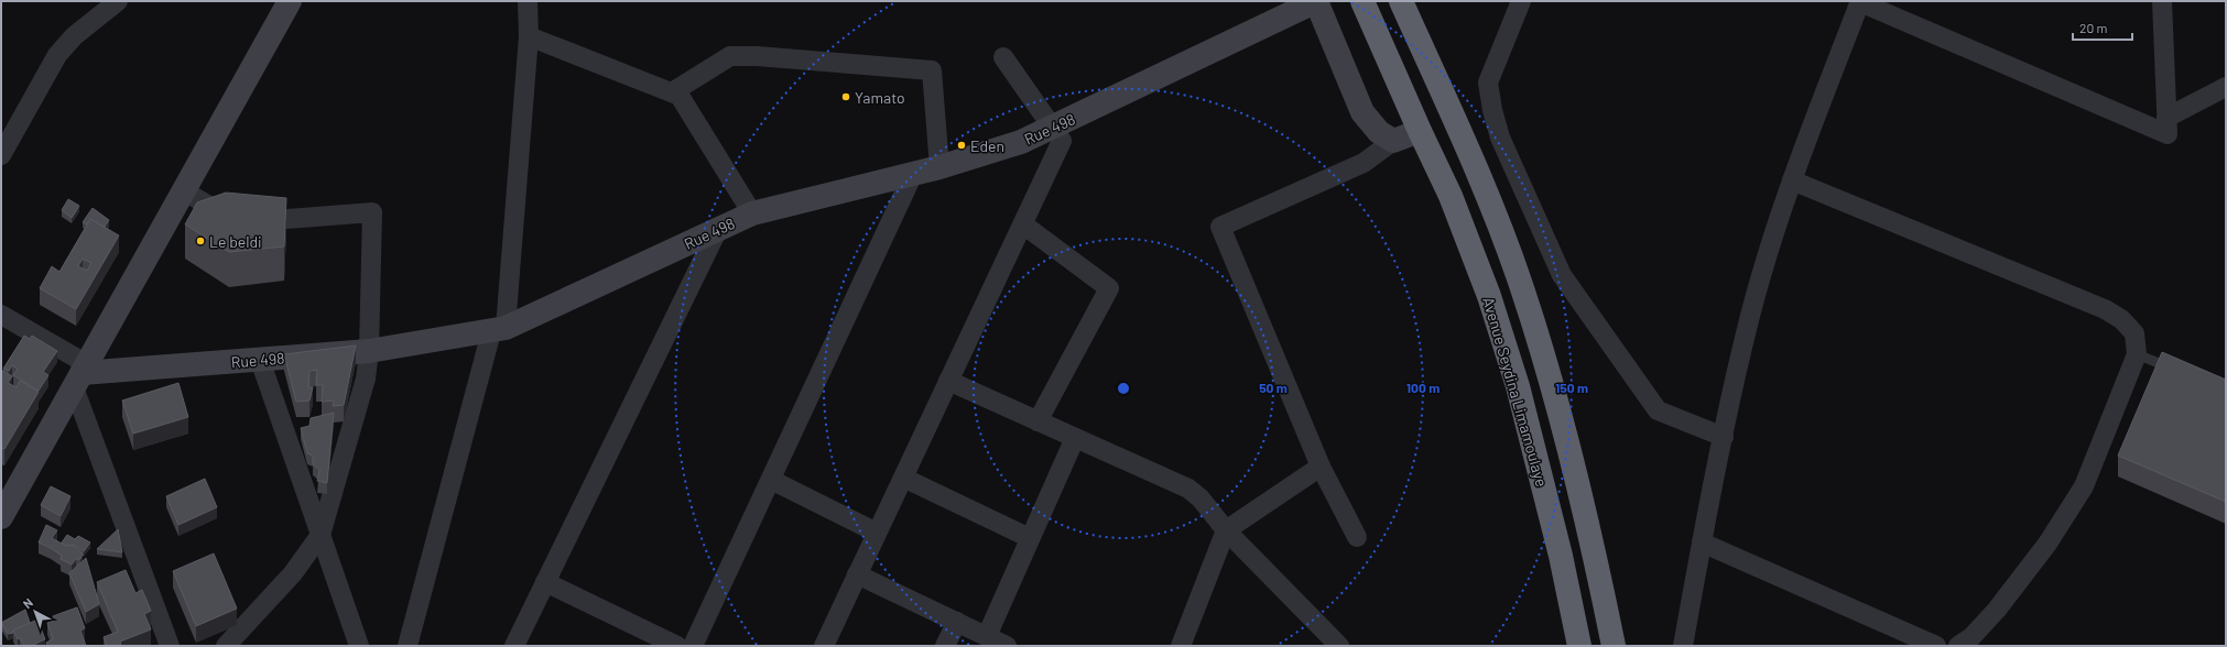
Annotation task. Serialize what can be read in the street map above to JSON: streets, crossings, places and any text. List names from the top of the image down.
{
  "streets": {
    "highway": ["Avenue Seydina Limamoulaye"],
    "street": ["Rue 498"]
  },
  "places": ["Yamato", "Eden", "Le beldi"],
  "scale_bar": "20 m",
  "north": "top left",
  "rings": ["50 m", "100 m", "150 m"]
}
